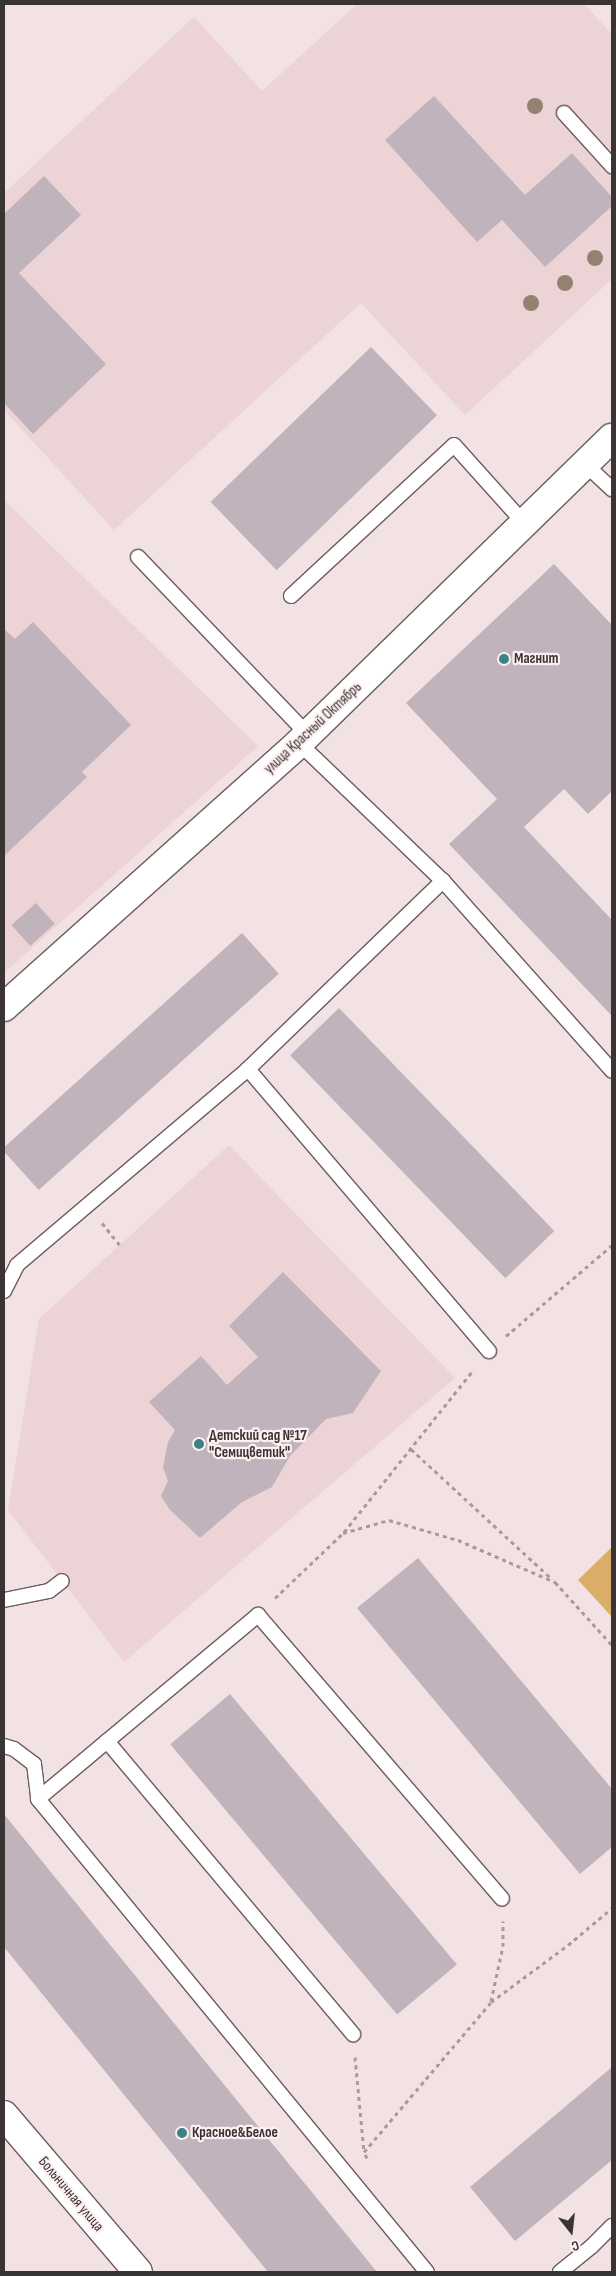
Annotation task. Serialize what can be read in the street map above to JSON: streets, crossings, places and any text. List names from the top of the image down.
{
  "streets": {
    "street": ["улица Красный Октябрь", "Больничная улица"]
  },
  "places": ["Магнит", "Детский сад №17 \"Семицветик\"", "Красное&Белое"],
  "north": "bottom"
}
